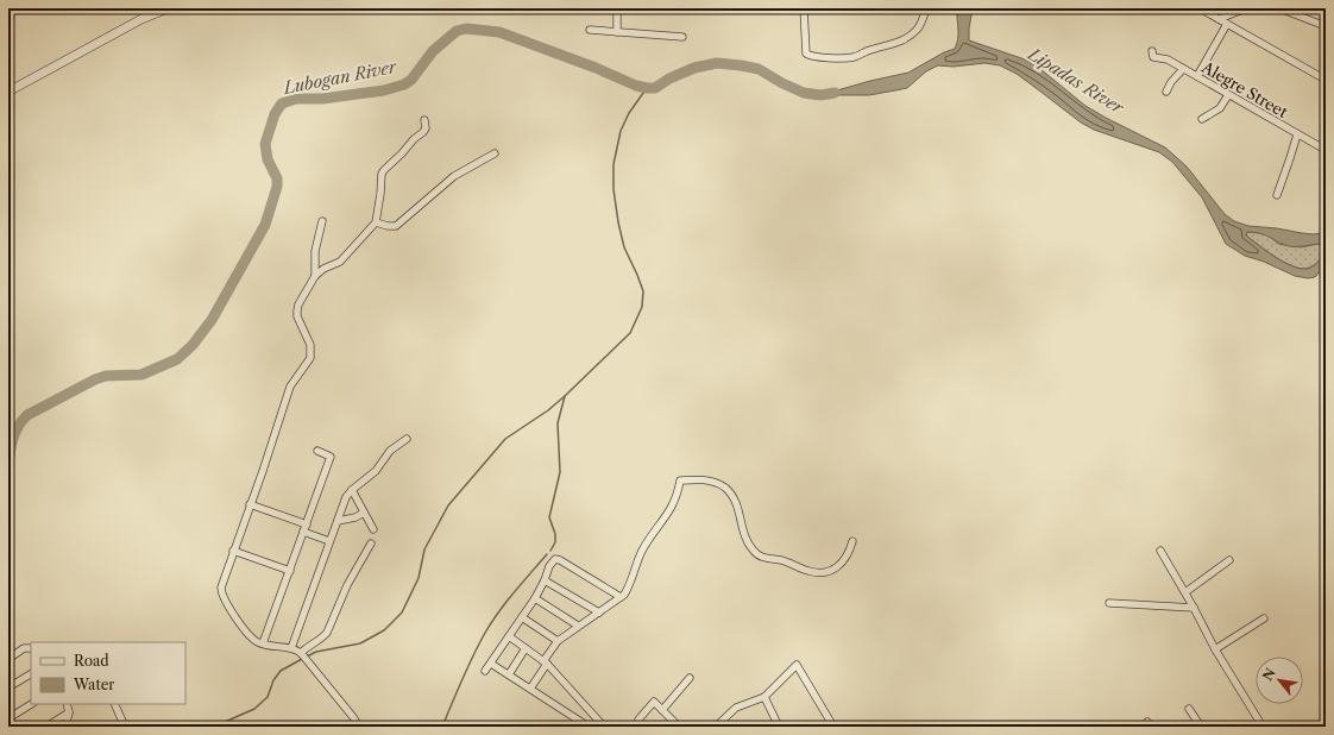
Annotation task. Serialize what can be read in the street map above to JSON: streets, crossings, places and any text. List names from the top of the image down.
{
  "streets": {
    "street": ["Alegre Street"]
  },
  "water": ["Lubogan River", "Lipadas River"],
  "legend": ["Road", "Water"],
  "north": "top left"
}
